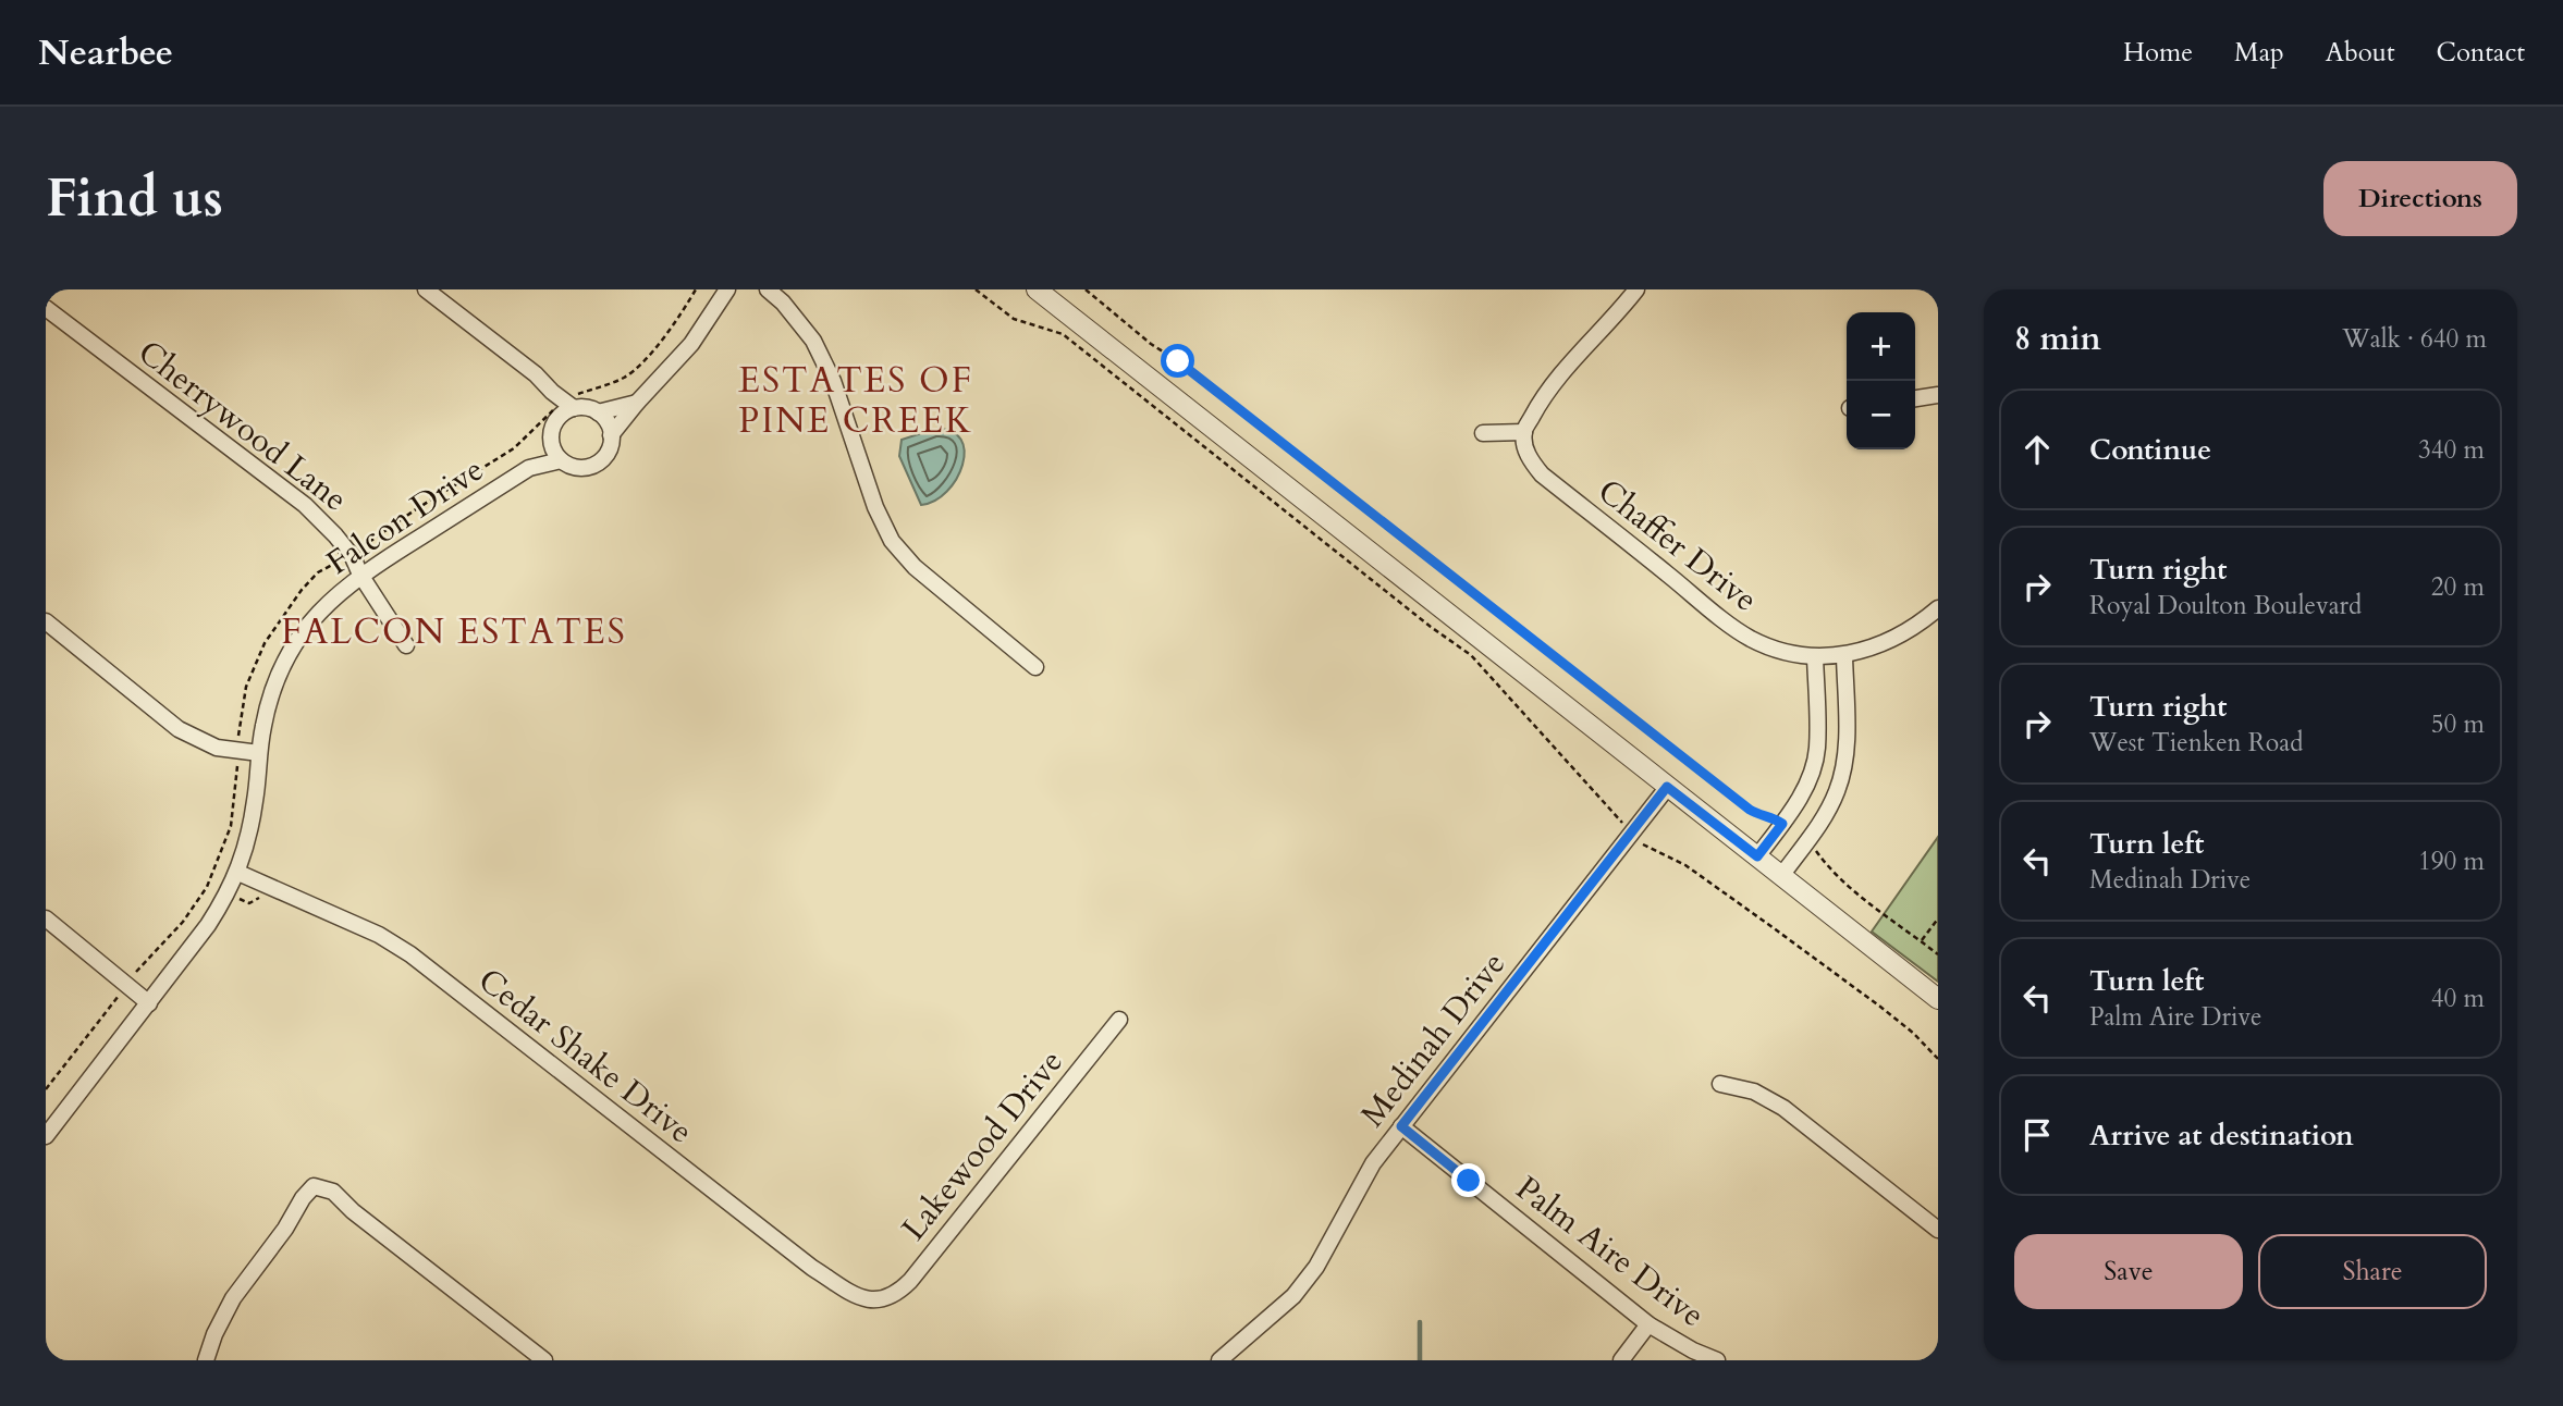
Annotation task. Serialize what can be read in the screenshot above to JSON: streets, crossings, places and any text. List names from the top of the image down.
{
  "streets": {
    "street": [
      "Cherrywood Lane",
      "Falcon Drive",
      "Chaffer Drive",
      "Medinah Drive",
      "Cedar Shake Drive",
      "Lakewood Drive",
      "Palm Aire Drive"
    ]
  },
  "crossings": [
    ["Cherrywood Lane", "Falcon Drive"],
    ["Falcon Drive", "Cedar Shake Drive"],
    ["Medinah Drive", "Palm Aire Drive"],
    ["Cedar Shake Drive", "Lakewood Drive"]
  ],
  "districts": ["ESTATES OF PINE CREEK", "FALCON ESTATES"],
  "page": {
    "header": "Nearbee",
    "nav": [
      "Home",
      "Map",
      "About",
      "Contact"
    ],
    "buttons": [
      "Directions",
      ["Save", "Share"]
    ],
    "title": "Find us",
    "heading": ["8 min", "Walk · 640 m"],
    "map_buttons": ["+", "−"],
    "list": [
      ["Continue", "340 m"],
      ["Turn right", "Royal Doulton Boulevard", "20 m"],
      ["Turn right", "West Tienken Road", "50 m"],
      ["Turn left", "Medinah Drive", "190 m"],
      ["Turn left", "Palm Aire Drive", "40 m"],
      "Arrive at destination"
    ]
  }
}
